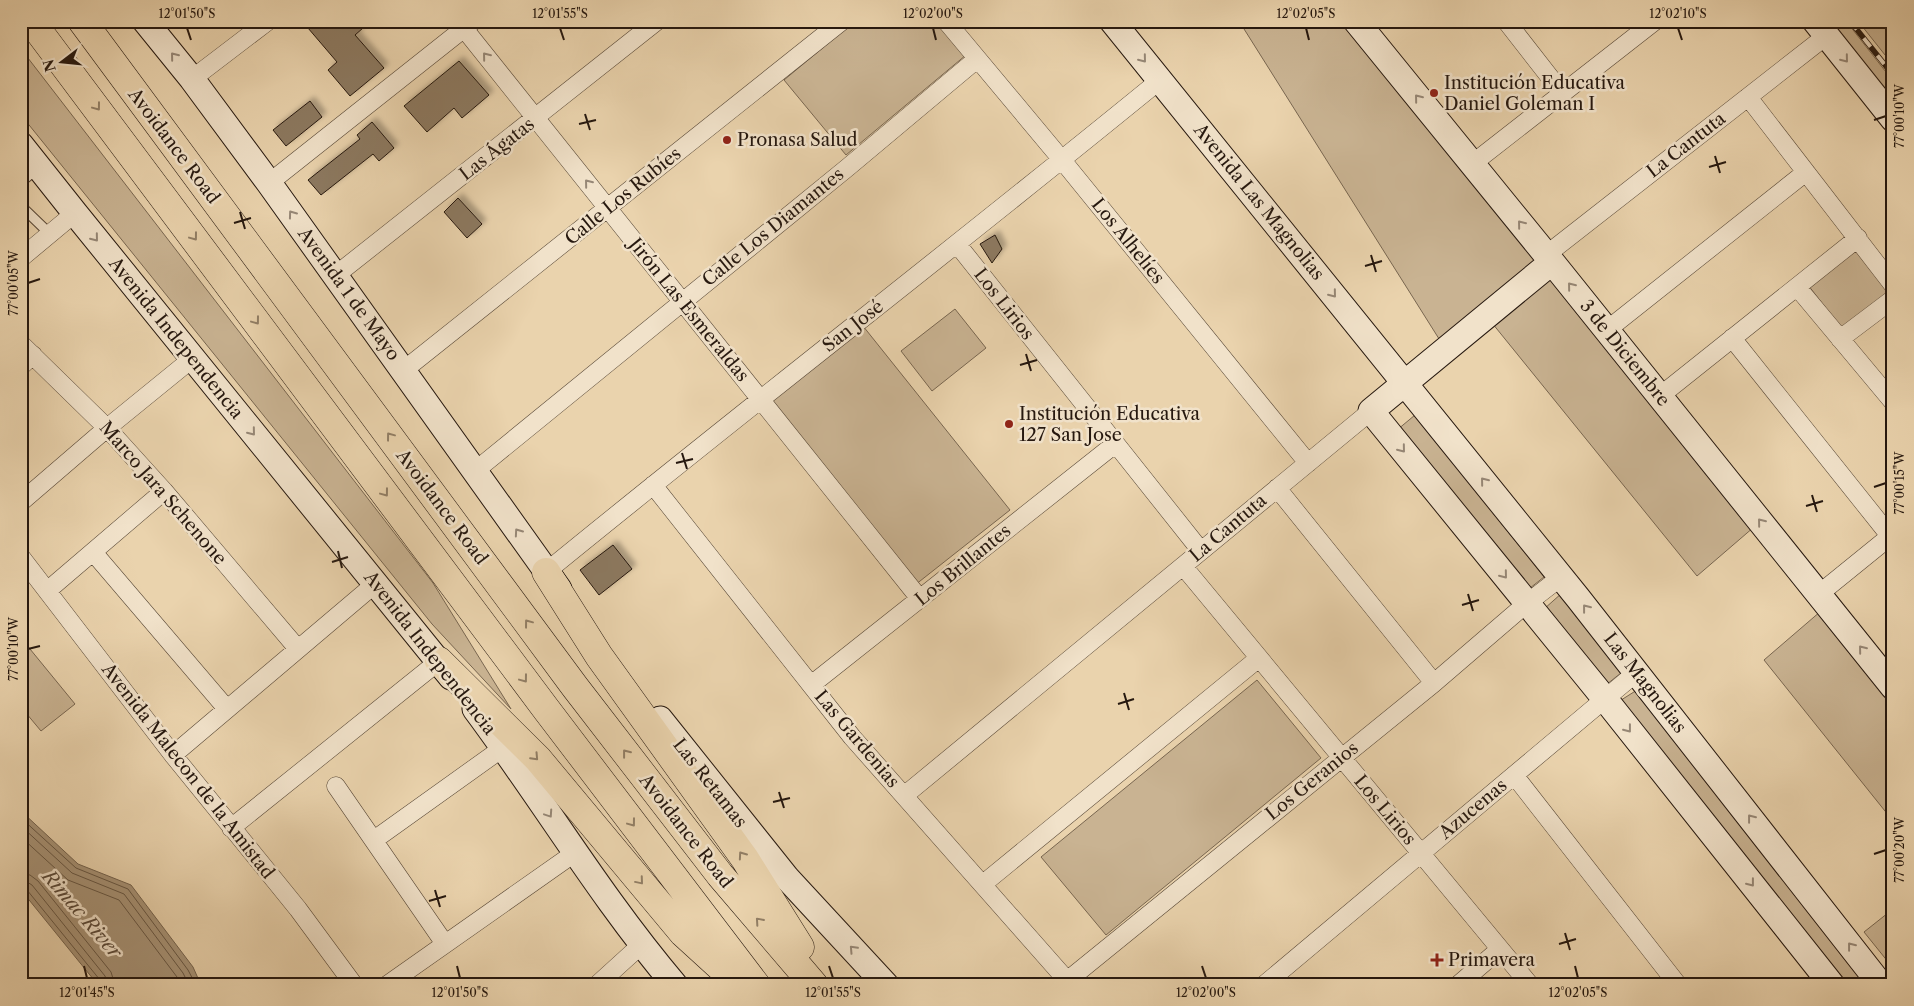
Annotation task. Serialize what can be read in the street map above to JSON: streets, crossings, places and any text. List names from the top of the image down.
{
  "streets": {
    "highway": ["Avoidance Road"],
    "street": [
      "La Cantuta",
      "Las Ágatas",
      "Calle Los Rubíes",
      "Avenida Las Magnolias",
      "Calle Los Diamantes",
      "Los Alhelíes",
      "Avenida 1 de Mayo",
      "Los Lirios",
      "Jirón Las Esmeraldas",
      "San José",
      "Avenida Independencia",
      "3 de Diciembre",
      "Marco Jara Schenone",
      "Los Brillantes",
      "Las Magnolias",
      "Las Gardenias",
      "Avenida Malecon de la Amistad",
      "Los Geranios",
      "Las Retamas",
      "Azucenas"
    ]
  },
  "crossings": [
    ["La Cantuta", "Avenida Las Magnolias"],
    ["La Cantuta", "Los Alhelíes"],
    ["La Cantuta", "Los Lirios"],
    ["La Cantuta", "3 de Diciembre"],
    ["La Cantuta", "Las Magnolias"],
    ["La Cantuta", "Las Gardenias"],
    ["Las Ágatas", "Avenida 1 de Mayo"],
    ["Las Ágatas", "Jirón Las Esmeraldas"],
    ["Calle Los Rubíes", "Avenida 1 de Mayo"],
    ["Calle Los Rubíes", "Jirón Las Esmeraldas"],
    ["Avenida Las Magnolias", "San José"],
    ["Avenida Las Magnolias", "Las Magnolias"],
    ["Calle Los Diamantes", "Los Alhelíes"],
    ["Calle Los Diamantes", "Avenida 1 de Mayo"],
    ["Calle Los Diamantes", "Jirón Las Esmeraldas"],
    ["Los Alhelíes", "San José"],
    ["Avenida 1 de Mayo", "San José"],
    ["Avenida 1 de Mayo", "Las Retamas"],
    ["Los Lirios", "San José"],
    ["Los Lirios", "Los Brillantes"],
    ["Los Lirios", "Los Geranios"],
    ["Los Lirios", "Azucenas"],
    ["Jirón Las Esmeraldas", "San José"],
    ["Jirón Las Esmeraldas", "Los Brillantes"],
    ["San José", "Las Gardenias"],
    ["San José", "Las Retamas"],
    ["Los Brillantes", "Las Gardenias"],
    ["Las Magnolias", "Los Geranios"],
    ["Las Magnolias", "Azucenas"],
    ["Las Gardenias", "Los Geranios"]
  ],
  "one_way": ["Avenida Las Magnolias", "Avenida 1 de Mayo", "Las Retamas"],
  "water": ["Rimac River"],
  "places": {
    "other": ["Institución Educativa Daniel Goleman I", "Pronasa Salud", "Institución Educativa 127 San Jose"],
    "health": ["Primavera"]
  },
  "north": "left",
  "coordinates": [
    "12°01'50\"S",
    "12°01'55\"S",
    "12°02'00\"S",
    "12°02'05\"S",
    "12°02'10\"S",
    "77°00'10\"W",
    "77°00'05\"W",
    "77°00'15\"W",
    "77°00'20\"W",
    "12°01'45\"S"
  ]
}
